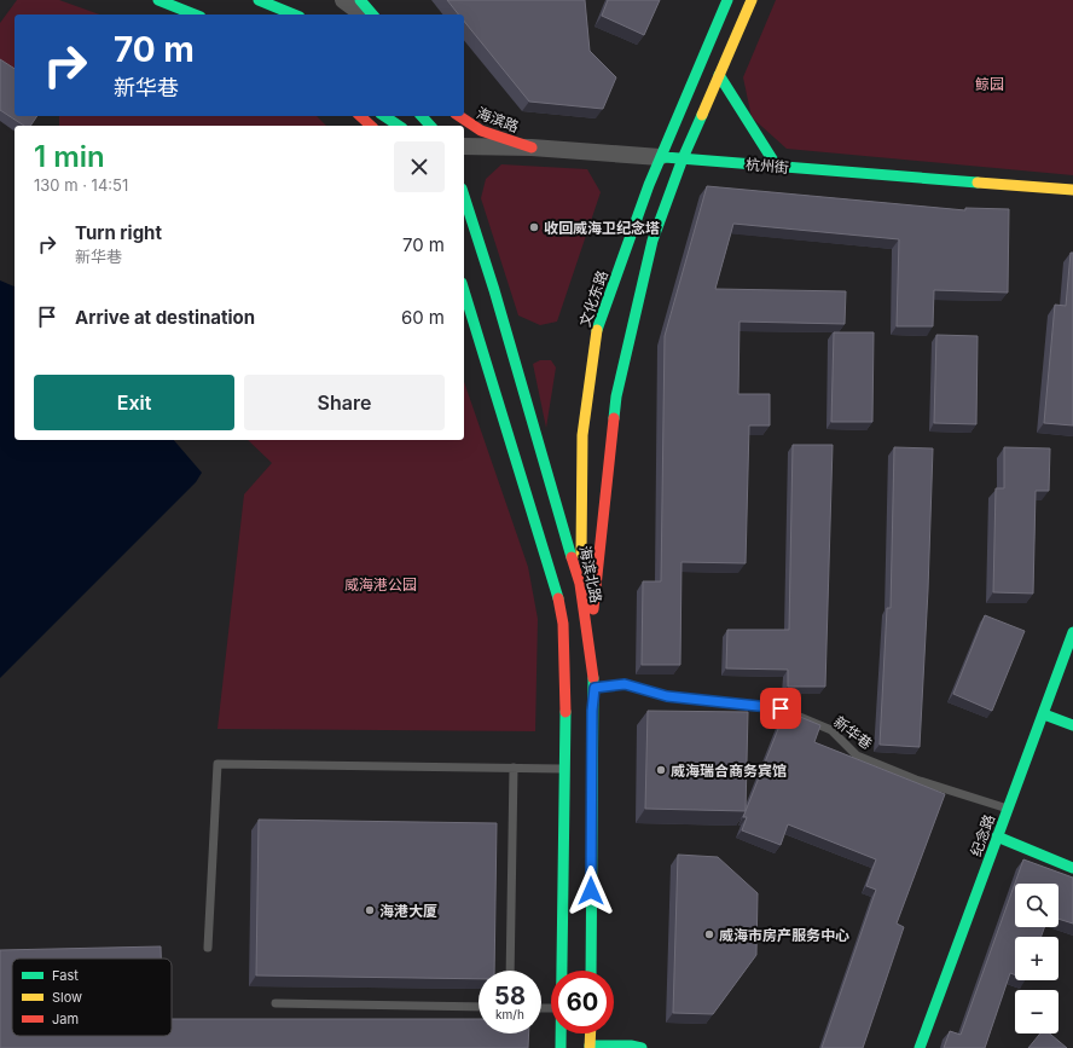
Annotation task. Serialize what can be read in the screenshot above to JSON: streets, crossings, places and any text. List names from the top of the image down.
{
  "streets": {
    "main road": [
      "海滨路",
      "杭州街",
      "文化东路",
      "海滨北路",
      "纪念路"
    ],
    "lane": ["新华巷"]
  },
  "crossings": [
    ["海滨路", "杭州街"],
    ["杭州街", "文化东路"],
    ["文化东路", "海滨北路"],
    ["海滨北路", "新华巷"],
    ["新华巷", "纪念路"]
  ],
  "parks": ["鲸园", "威海港公园"],
  "places": [
    "收回威海卫纪念塔",
    "威海瑞合商务宾馆",
    "海港大厦",
    "威海市房产服务中心"
  ],
  "legend": ["Fast", "Slow", "Jam"],
  "page": {
    "turn": ["70 m", "新华巷"],
    "heading": ["1 min", "130 m · 14:51"],
    "list": [
      {
        "name": "Turn right",
        "note": "新华巷",
        "value": "70 m"
      },
      {
        "name": "Arrive at destination",
        "value": "60 m"
      }
    ],
    "buttons": ["Exit", "Share"],
    "map_buttons": ["+", "−"],
    "speed": "58 km/h",
    "limit": "60"
  }
}
